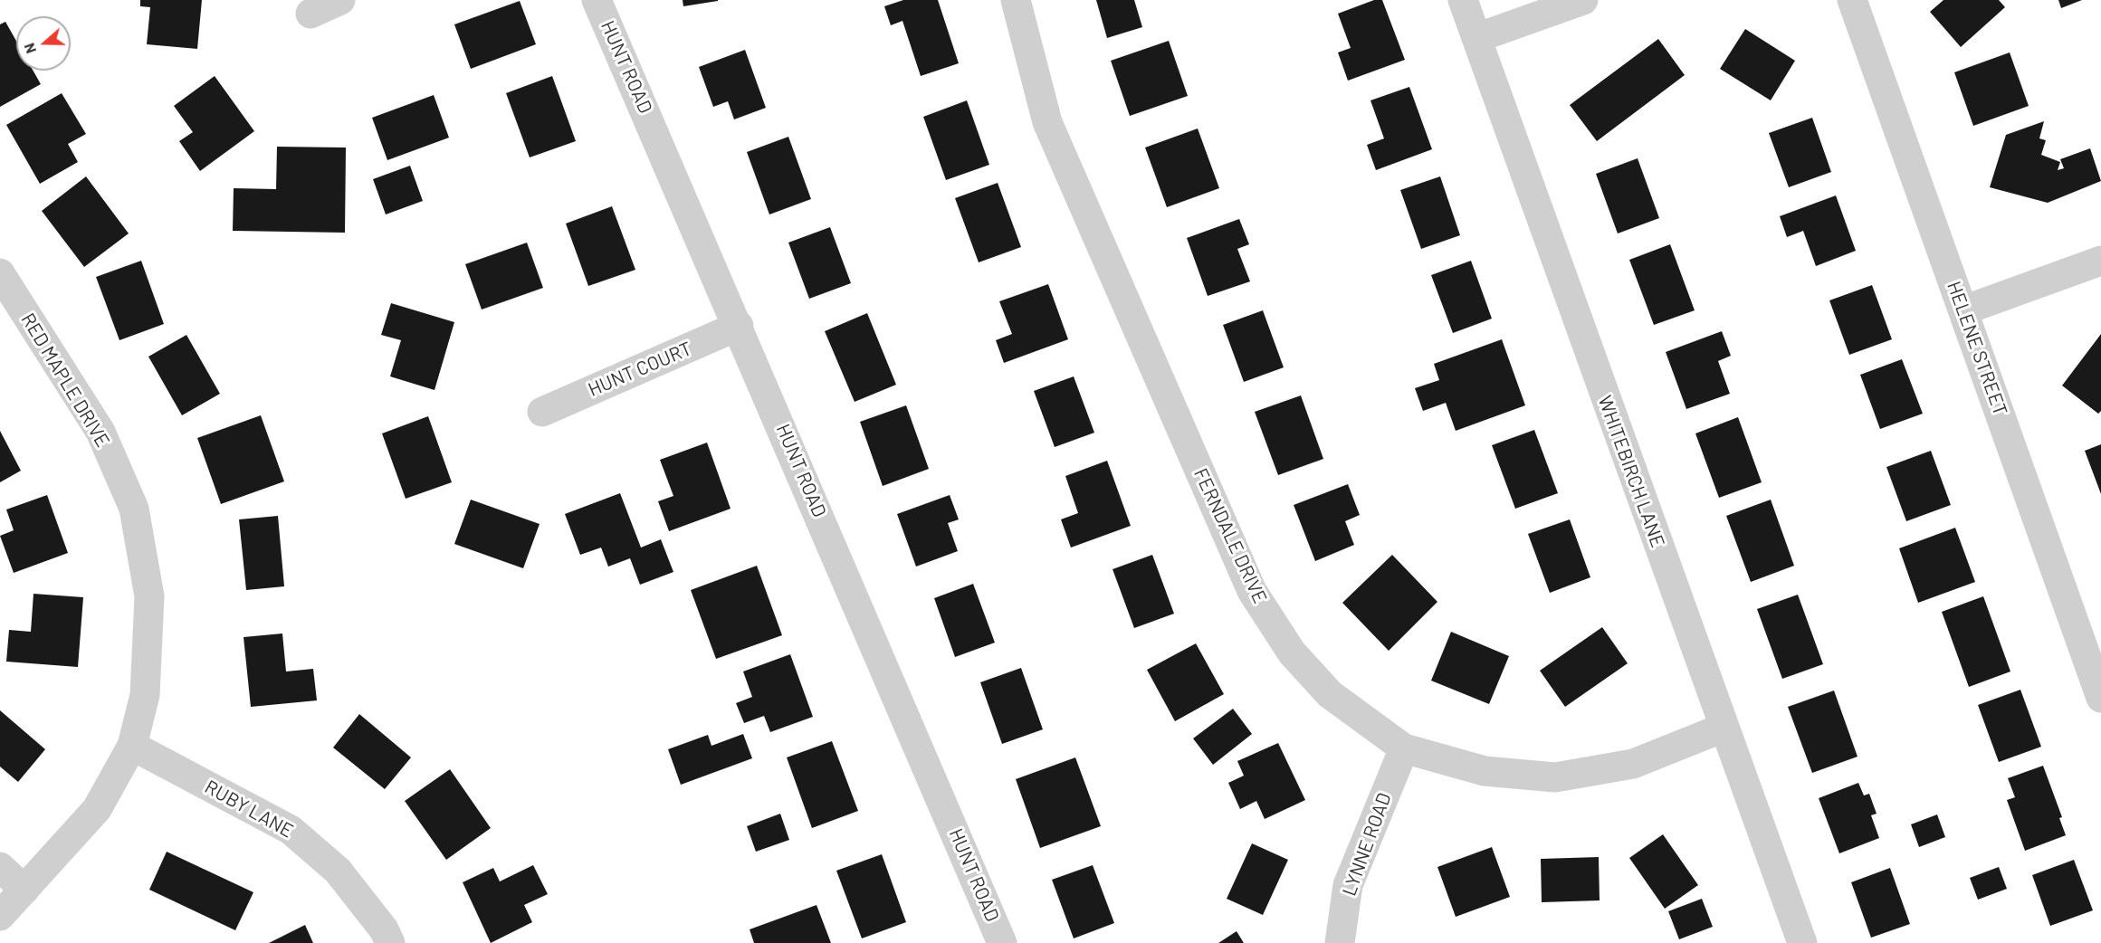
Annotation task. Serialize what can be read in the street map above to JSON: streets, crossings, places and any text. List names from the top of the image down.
{
  "streets": {
    "street": [
      "HUNT ROAD",
      "HELENE STREET",
      "HUNT COURT",
      "RED MAPLE DRIVE",
      "WHITEBIRCH LANE",
      "FERNDALE DRIVE",
      "RUBY LANE",
      "LYNNE ROAD"
    ]
  },
  "crossings": [
    ["HUNT ROAD", "HUNT COURT"],
    ["RED MAPLE DRIVE", "RUBY LANE"],
    ["WHITEBIRCH LANE", "FERNDALE DRIVE"],
    ["FERNDALE DRIVE", "LYNNE ROAD"]
  ],
  "north": "left"
}
